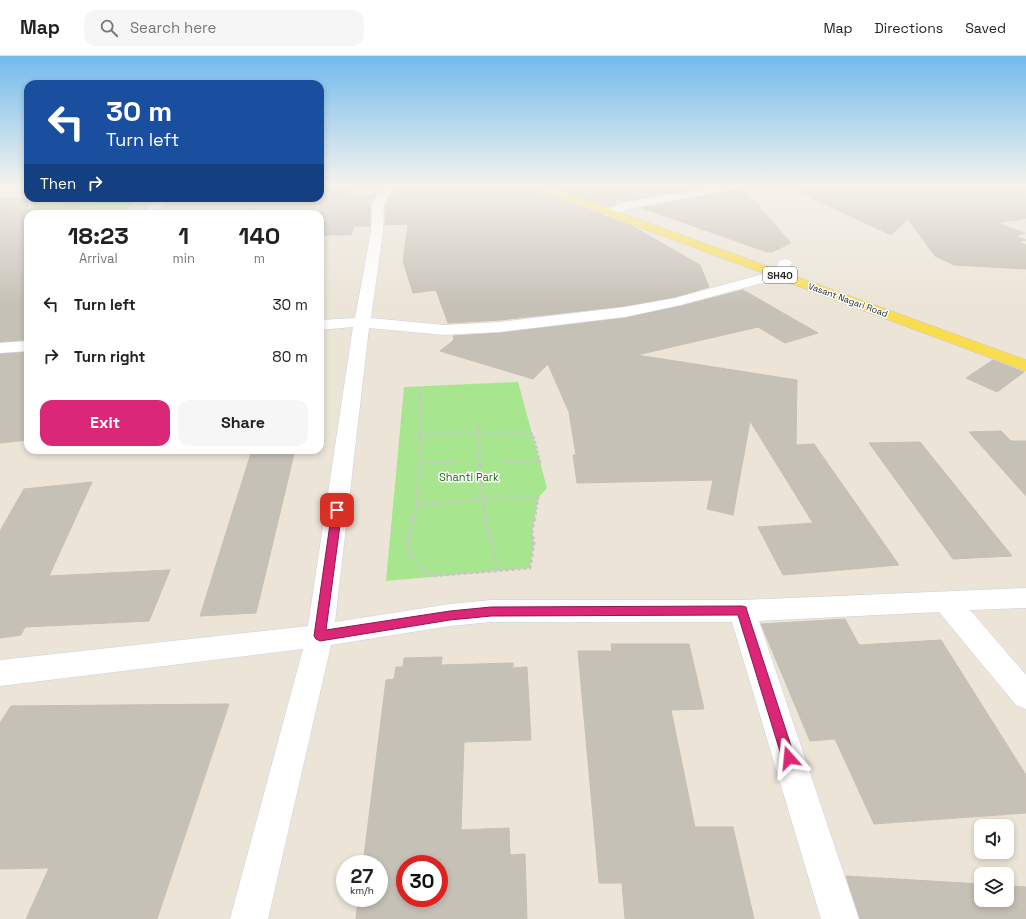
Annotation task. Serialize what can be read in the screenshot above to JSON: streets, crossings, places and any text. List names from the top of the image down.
{
  "streets": {
    "main road": ["SH40", "Vasant Nagari Road"]
  },
  "parks": ["Shanti Park"],
  "page": {
    "header": "Map",
    "search": "Search here",
    "nav": ["Map", "Directions", "Saved"],
    "turn": ["30 m", "Turn left"],
    "then": "Then",
    "eta": [
      "18:23",
      "Arrival",
      "1",
      "min",
      "140",
      "m"
    ],
    "list": [
      {
        "name": "Turn left",
        "value": "30 m"
      },
      {
        "name": "Turn right",
        "value": "80 m"
      }
    ],
    "buttons": ["Exit", "Share"],
    "speed": "27 km/h",
    "limit": "30"
  }
}
